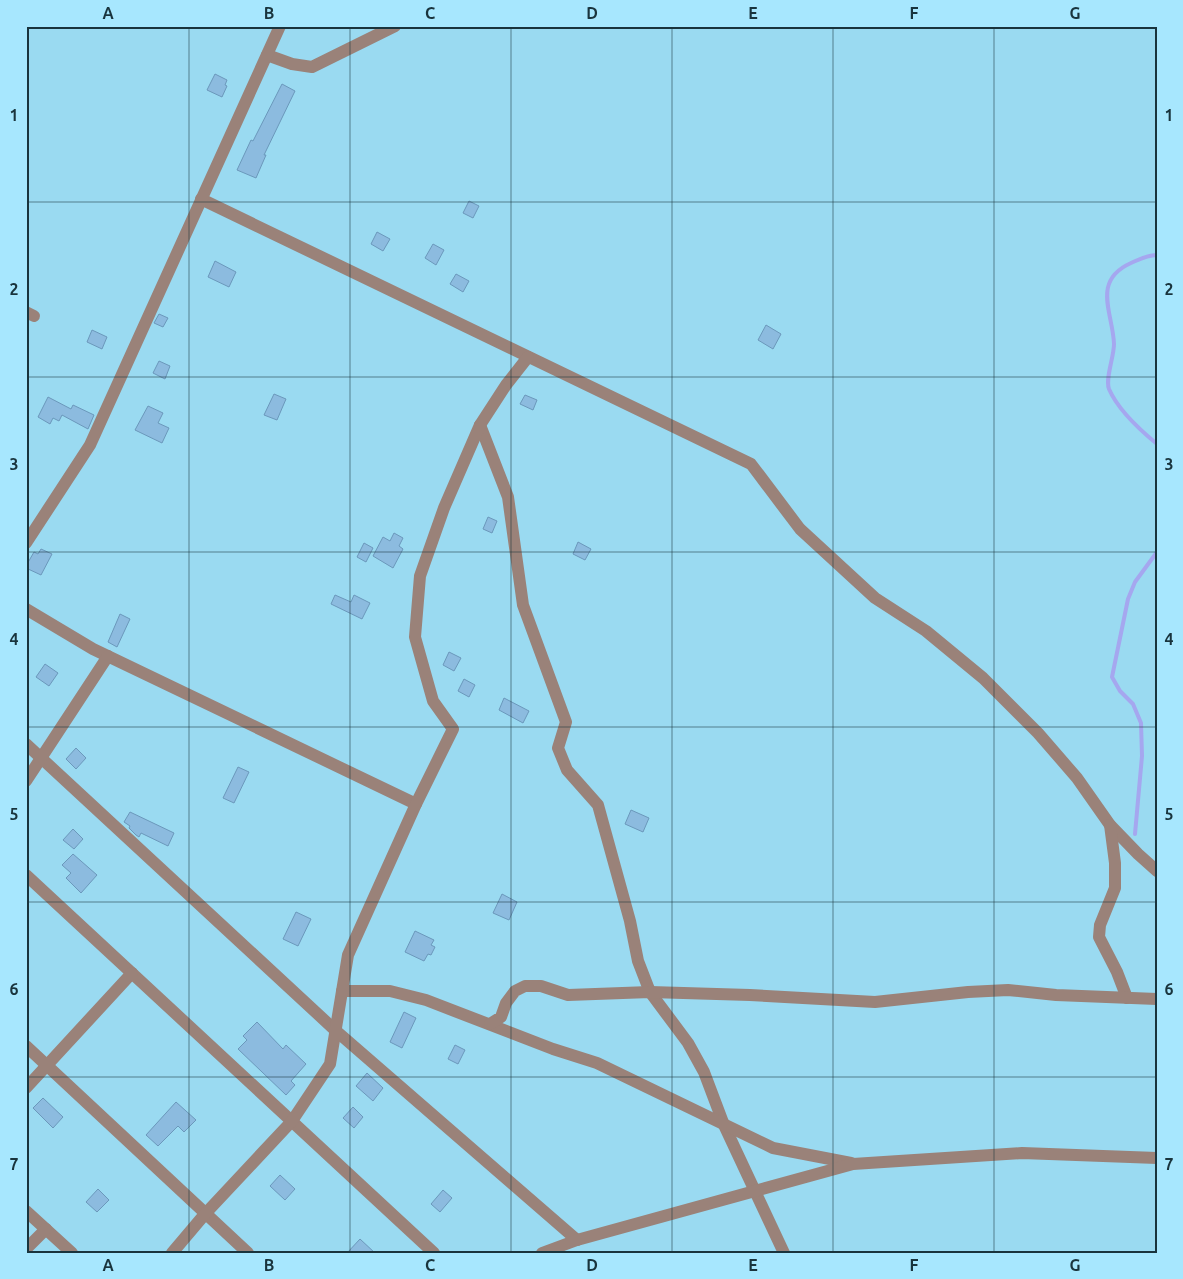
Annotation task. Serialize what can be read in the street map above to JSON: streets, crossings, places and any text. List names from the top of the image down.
{
  "grid": {
    "columns": [
      "A",
      "B",
      "C",
      "D",
      "E",
      "F",
      "G"
    ],
    "rows": [
      "1",
      "2",
      "3",
      "4",
      "5",
      "6",
      "7"
    ]
  }
}
